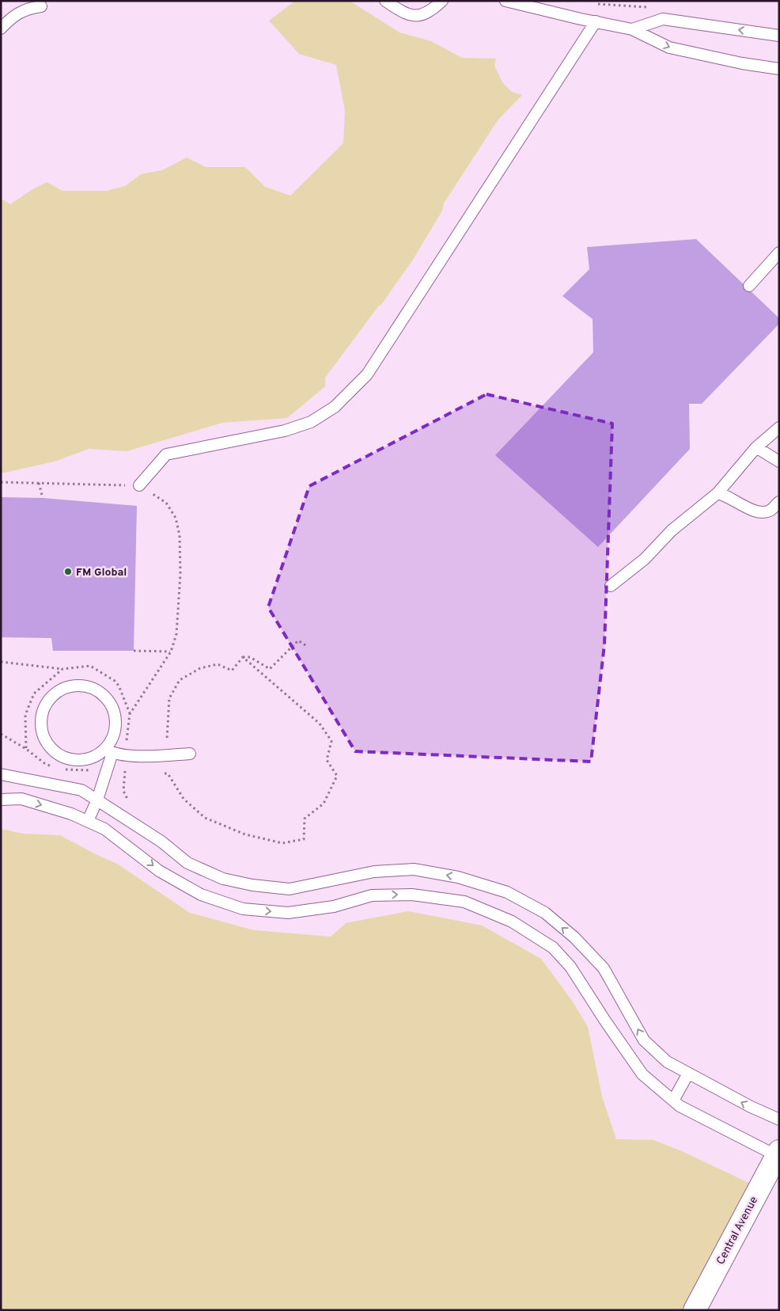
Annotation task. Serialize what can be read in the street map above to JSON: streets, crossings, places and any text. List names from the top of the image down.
{
  "streets": {
    "main road": ["Central Avenue"]
  },
  "places": ["FM Global"]
}
